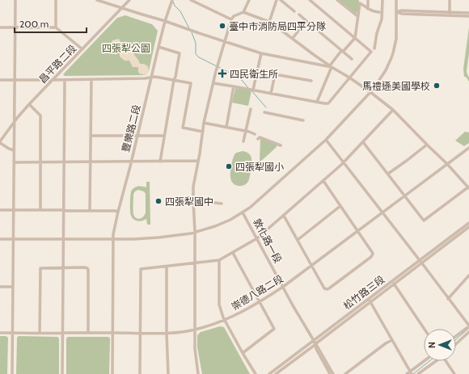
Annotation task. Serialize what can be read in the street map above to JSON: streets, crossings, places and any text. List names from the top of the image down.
{
  "streets": {
    "street": [
      "昌平路二段",
      "豐樂路二段",
      "敦化路一段",
      "崇德八路二段",
      "松竹路三段"
    ]
  },
  "crossings": [
    ["豐樂路二段", "崇德八路二段"],
    ["敦化路一段", "崇德八路二段"],
    ["敦化路一段", "松竹路三段"]
  ],
  "parks": ["四張犁公園"],
  "places": {
    "other": [
      "臺中市消防局四平分隊",
      "馬禮遜美國學校",
      "四張犁國小",
      "四張犁國中"
    ],
    "health": ["四民衛生所"]
  },
  "scale_bar": "200 m",
  "north": "left"
}
